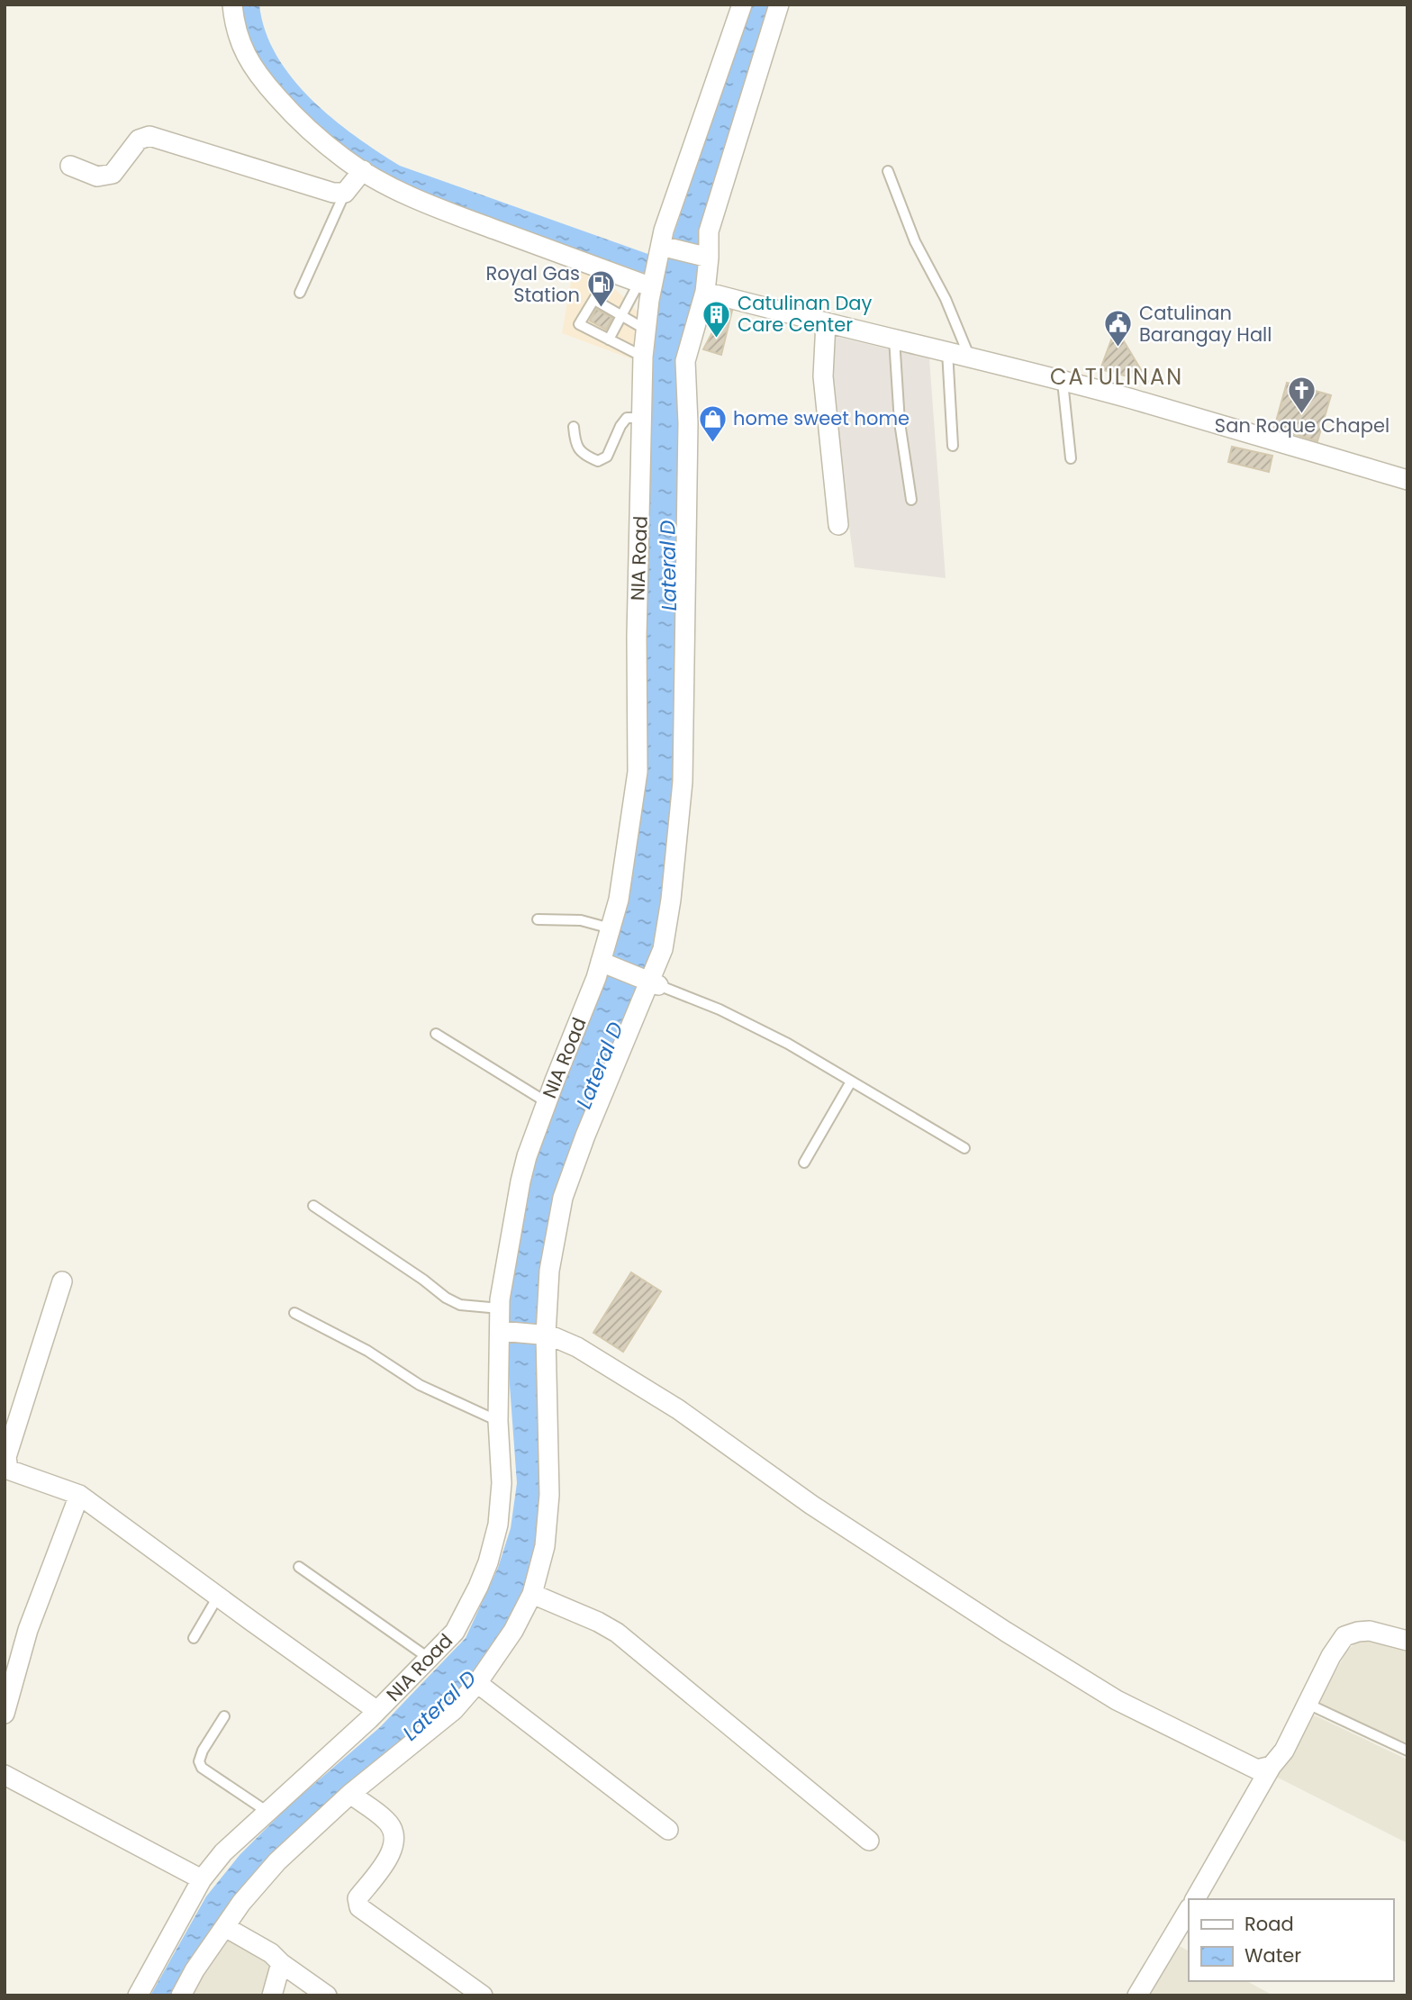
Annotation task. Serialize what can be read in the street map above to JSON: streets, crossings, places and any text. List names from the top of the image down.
{
  "streets": {
    "street": ["NIA Road"]
  },
  "districts": ["CATULINAN"],
  "water": ["Lateral D"],
  "places": {
    "fuel station": ["Royal Gas Station"],
    "building": ["Catulinan Day Care Center"],
    "public building": ["Catulinan Barangay Hall"],
    "church": ["San Roque Chapel"],
    "shop": ["home sweet home"]
  },
  "legend": ["Road", "Water"]
}
